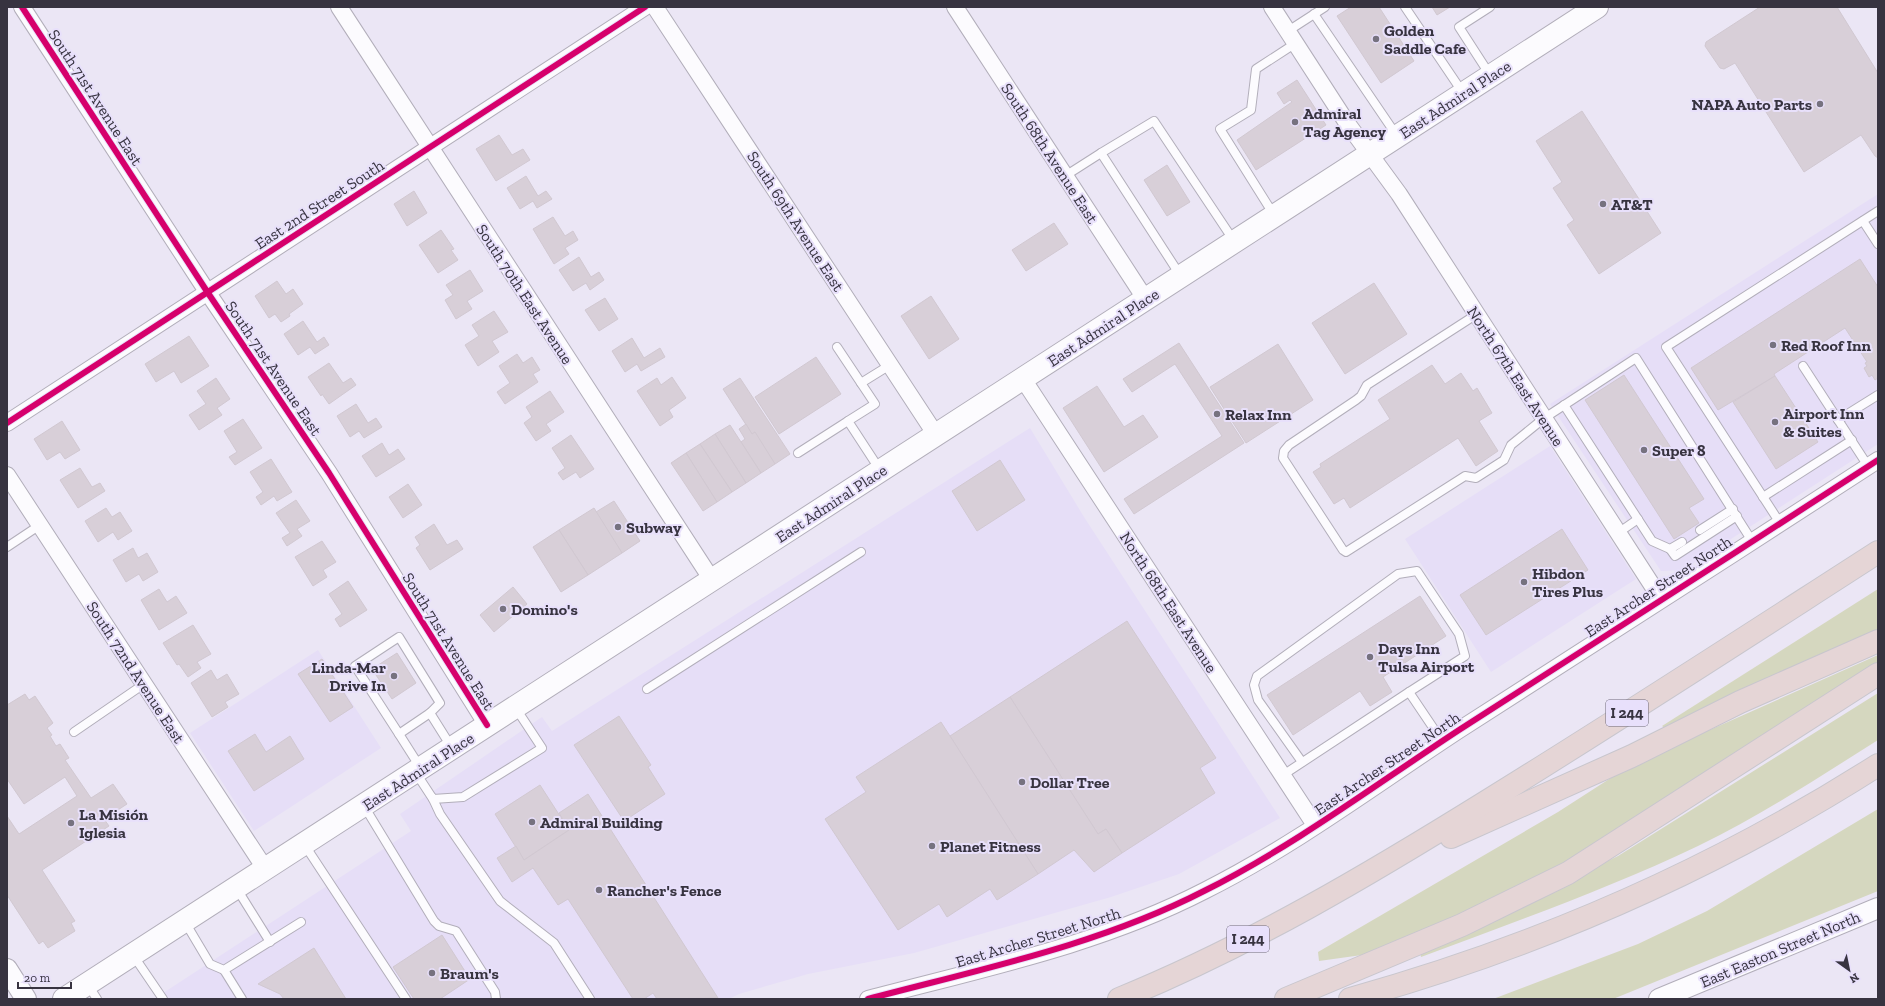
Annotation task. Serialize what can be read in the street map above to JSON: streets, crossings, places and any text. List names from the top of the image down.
{
  "streets": {
    "highway": ["I 244"],
    "main road": ["East Admiral Place"],
    "street": [
      "South 71st Avenue East",
      "South 68th Avenue East",
      "East 2nd Street South",
      "South 69th Avenue East",
      "South 70th East Avenue",
      "North 67th East Avenue",
      "East Archer Street North",
      "North 68th East Avenue",
      "South 72nd Avenue East",
      "East Easton Street North"
    ]
  },
  "crossings": [
    ["South 71st Avenue East", "East Admiral Place"],
    ["South 71st Avenue East", "East 2nd Street South"],
    ["East Admiral Place", "South 68th Avenue East"],
    ["East Admiral Place", "South 69th Avenue East"],
    ["East Admiral Place", "South 70th East Avenue"],
    ["East Admiral Place", "North 67th East Avenue"],
    ["East Admiral Place", "North 68th East Avenue"],
    ["East Admiral Place", "South 72nd Avenue East"],
    ["East 2nd Street South", "South 70th East Avenue"],
    ["North 67th East Avenue", "East Archer Street North"],
    ["East Archer Street North", "North 68th East Avenue"]
  ],
  "places": [
    "Golden Saddle Cafe",
    "NAPA Auto Parts",
    "Admiral Tag Agency",
    "AT&T",
    "Red Roof Inn",
    "Relax Inn",
    "Airport Inn & Suites",
    "Super 8",
    "Subway",
    "Hibdon Tires Plus",
    "Domino's",
    "Days Inn Tulsa Airport",
    "Linda-Mar Drive In",
    "Dollar Tree",
    "Admiral Building",
    "La Misión Iglesia",
    "Planet Fitness",
    "Rancher's Fence",
    "Braum's"
  ],
  "scale_bar": "20 m",
  "north": "bottom right"
}
